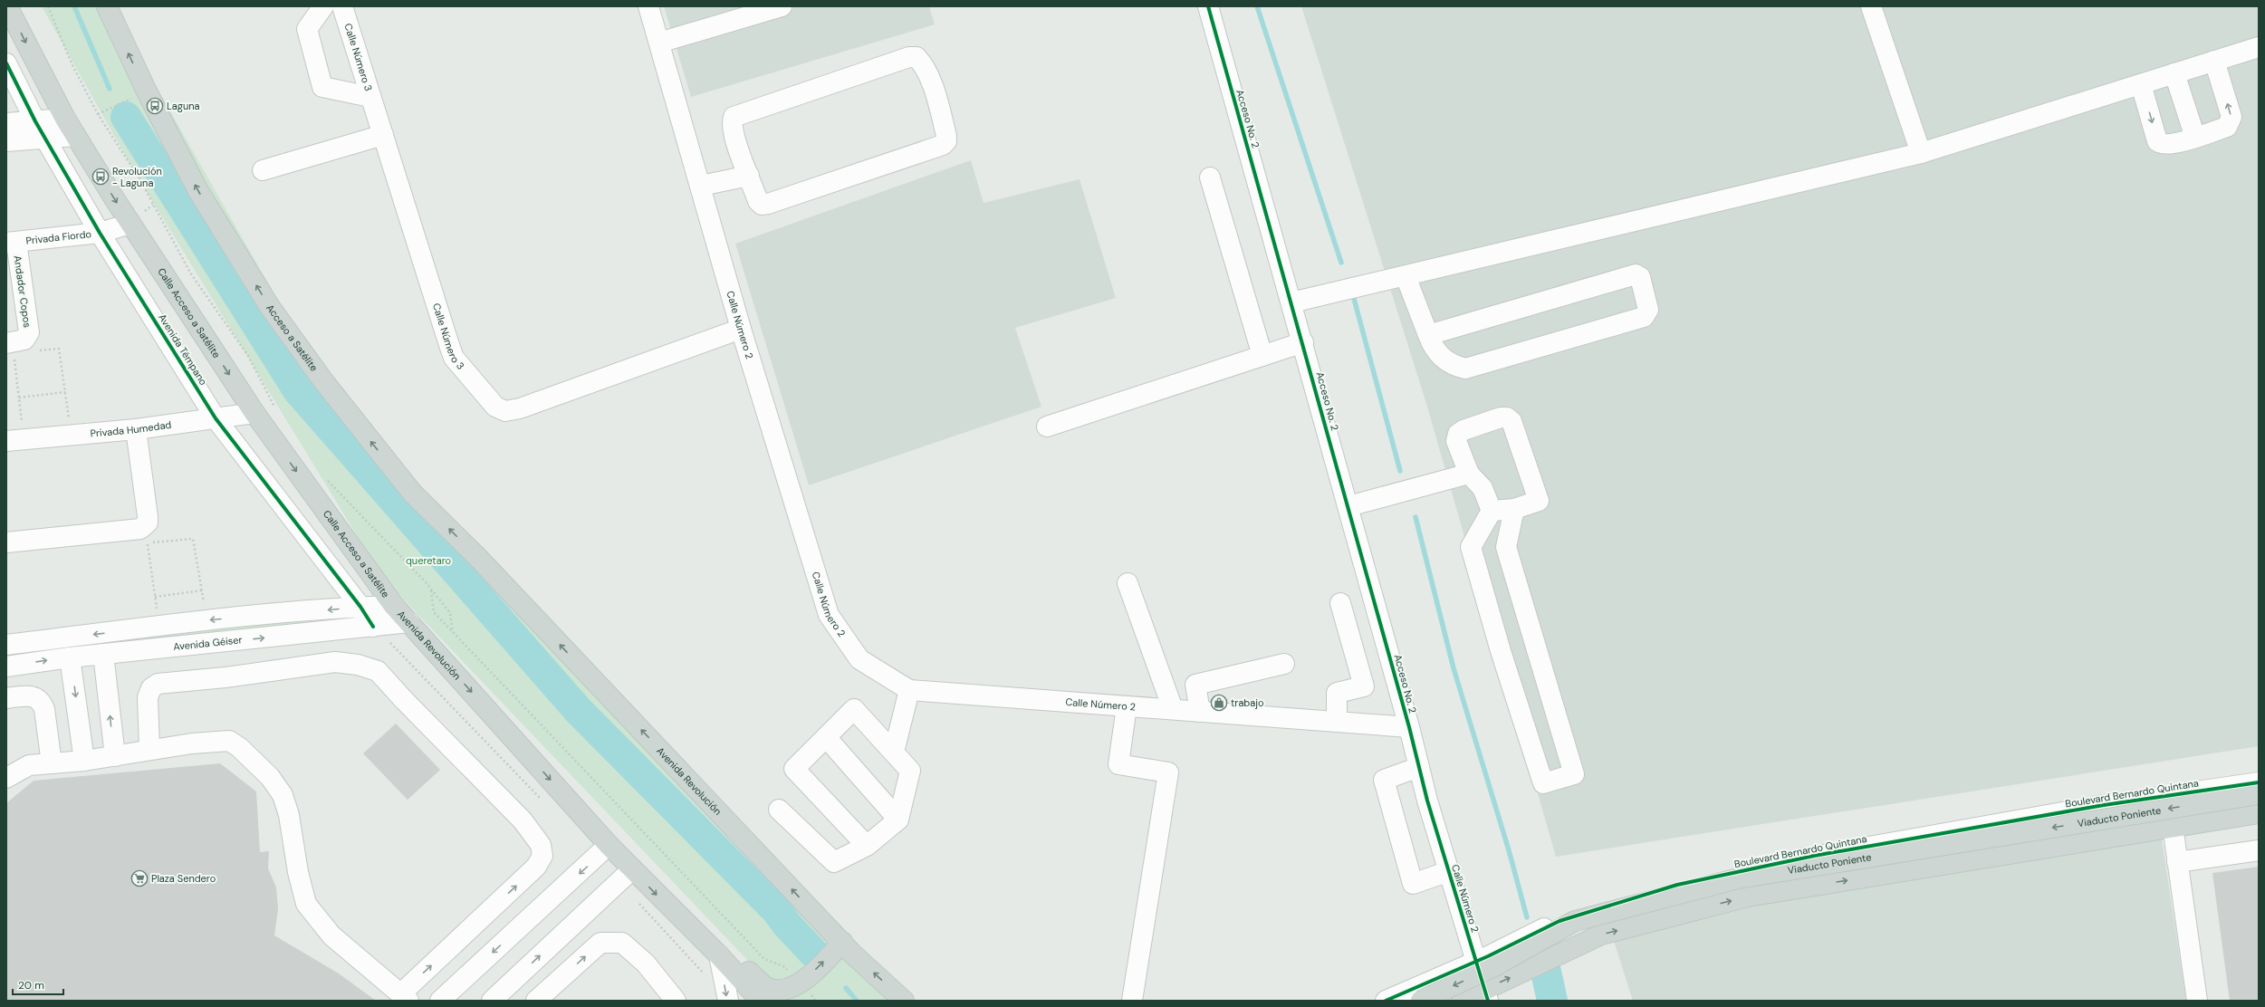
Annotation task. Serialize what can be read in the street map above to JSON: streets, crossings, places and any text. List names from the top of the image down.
{
  "streets": {
    "main road": [
      "Calle Acceso a Satélite",
      "Acceso a Satélite",
      "Avenida Revolución",
      "Viaducto Poniente"
    ],
    "street": [
      "Calle Número 3",
      "Acceso No. 2",
      "Privada Fiordo",
      "Andador Copos",
      "Calle Número 2",
      "Avenida Témpano",
      "Privada Humedad",
      "Avenida Géiser",
      "Boulevard Bernardo Quintana"
    ]
  },
  "crossings": [
    ["Calle Número 3", "Calle Número 2"],
    ["Acceso No. 2", "Calle Número 2"],
    ["Privada Fiordo", "Andador Copos"],
    ["Privada Fiordo", "Calle Acceso a Satélite"],
    ["Privada Fiordo", "Avenida Témpano"],
    ["Calle Acceso a Satélite", "Privada Humedad"],
    ["Calle Acceso a Satélite", "Avenida Revolución"],
    ["Calle Número 2", "Boulevard Bernardo Quintana"],
    ["Acceso a Satélite", "Avenida Revolución"],
    ["Avenida Témpano", "Privada Humedad"],
    ["Avenida Témpano", "Avenida Géiser"],
    ["Avenida Géiser", "Avenida Revolución"]
  ],
  "one_way": ["Calle Acceso a Satélite", "Acceso a Satélite"],
  "parks": ["queretaro"],
  "places": {
    "bus stop": ["Laguna", "Revolución - Laguna"],
    "shop": ["trabajo"],
    "supermarket": ["Plaza Sendero"]
  },
  "scale_bar": "20 m"
}
